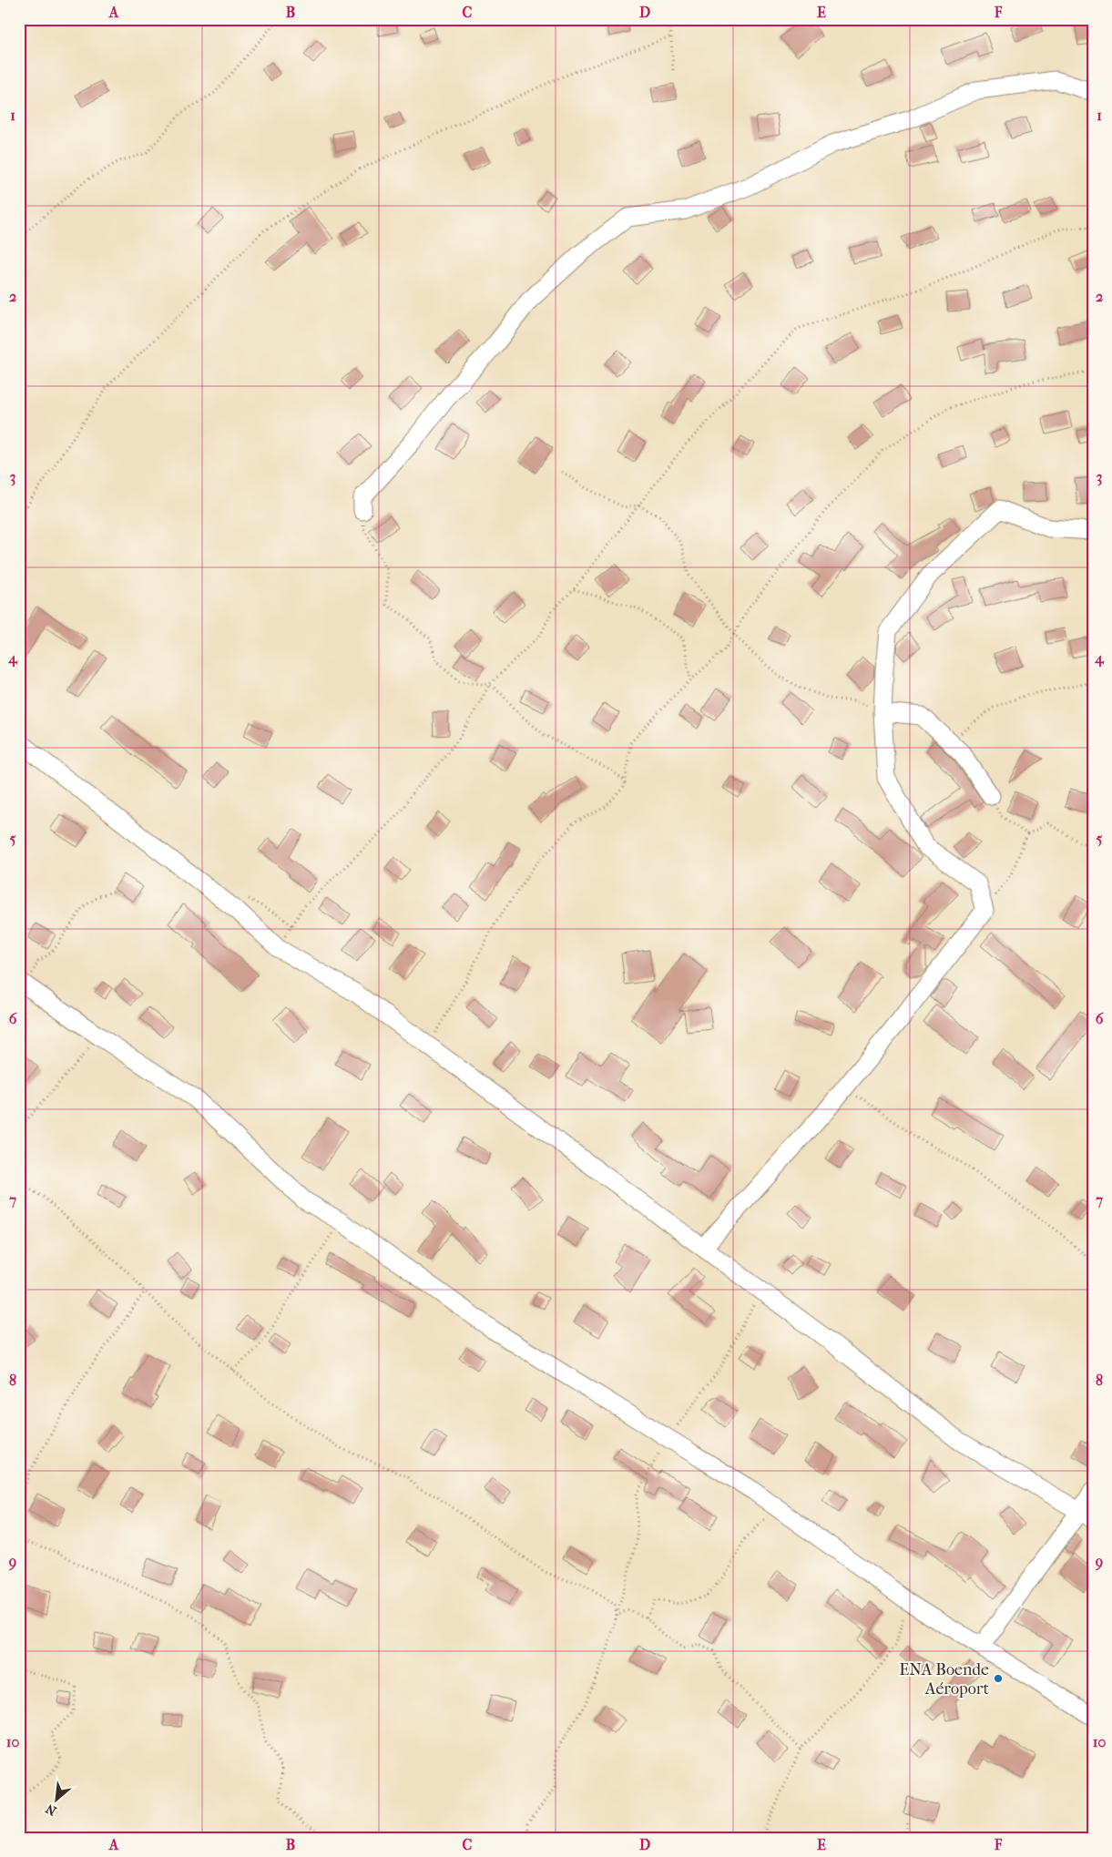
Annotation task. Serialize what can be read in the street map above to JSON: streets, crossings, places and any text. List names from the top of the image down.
{
  "places": ["ENA Boende Aéroport"],
  "north": "bottom left",
  "grid": {
    "columns": [
      "A",
      "B",
      "C",
      "D",
      "E",
      "F"
    ],
    "rows": [
      "1",
      "2",
      "3",
      "4",
      "5",
      "6",
      "7",
      "8",
      "9",
      "10"
    ]
  }
}
